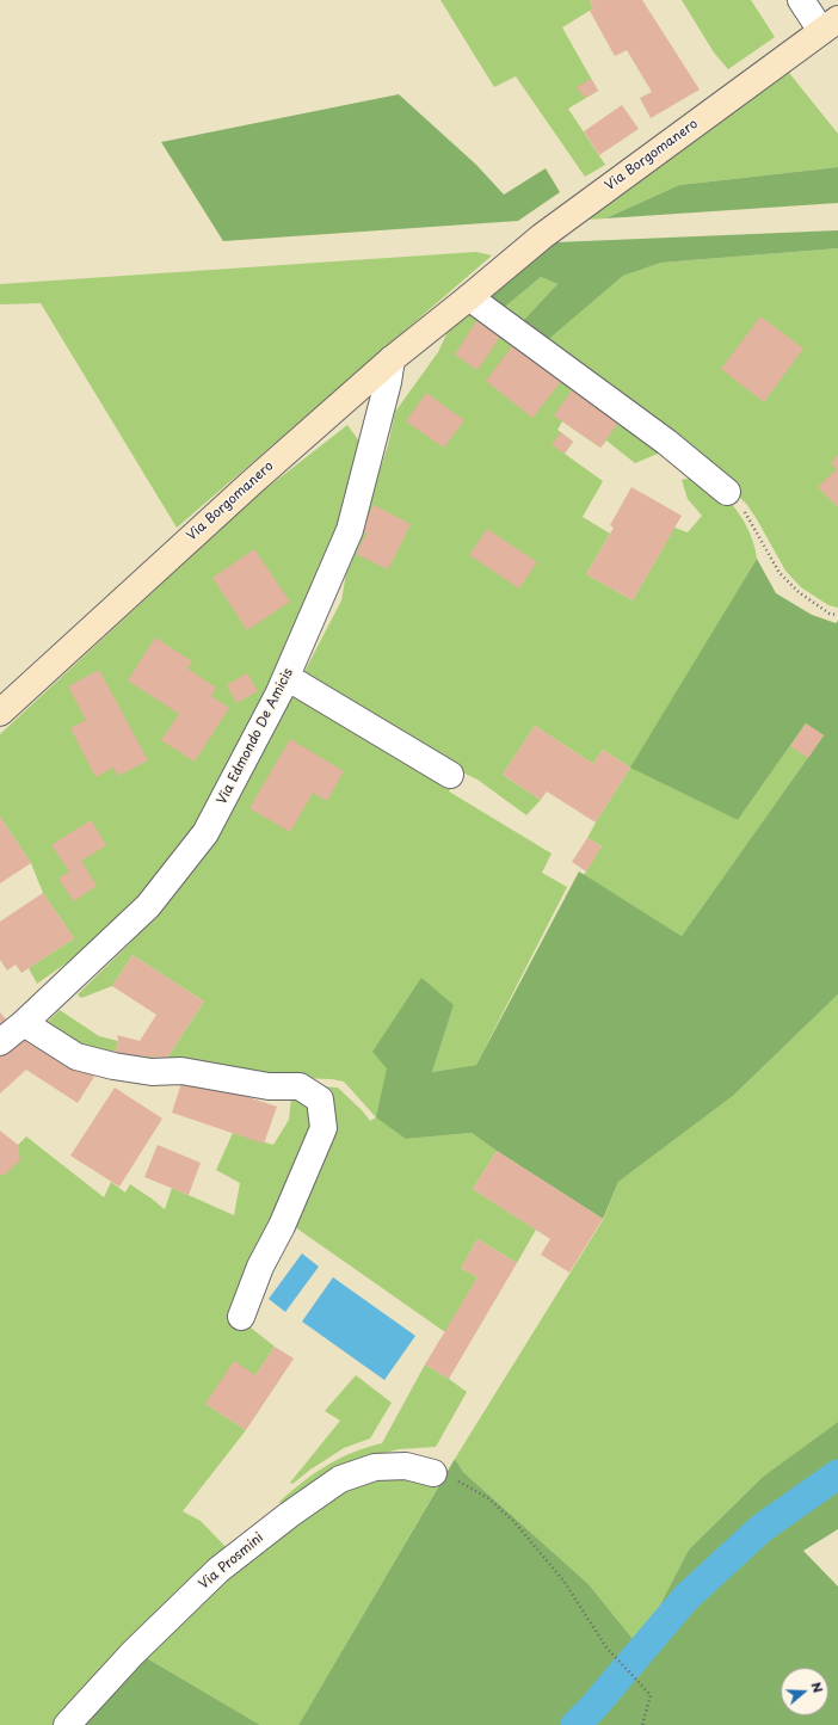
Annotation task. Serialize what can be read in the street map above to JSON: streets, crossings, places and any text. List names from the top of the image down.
{
  "streets": {
    "main road": ["Via Borgomanero"],
    "street": ["Via Edmondo De Amicis", "Via Prosmini"]
  },
  "crossings": [
    ["Via Borgomanero", "Via Edmondo De Amicis"]
  ],
  "north": "right"
}
